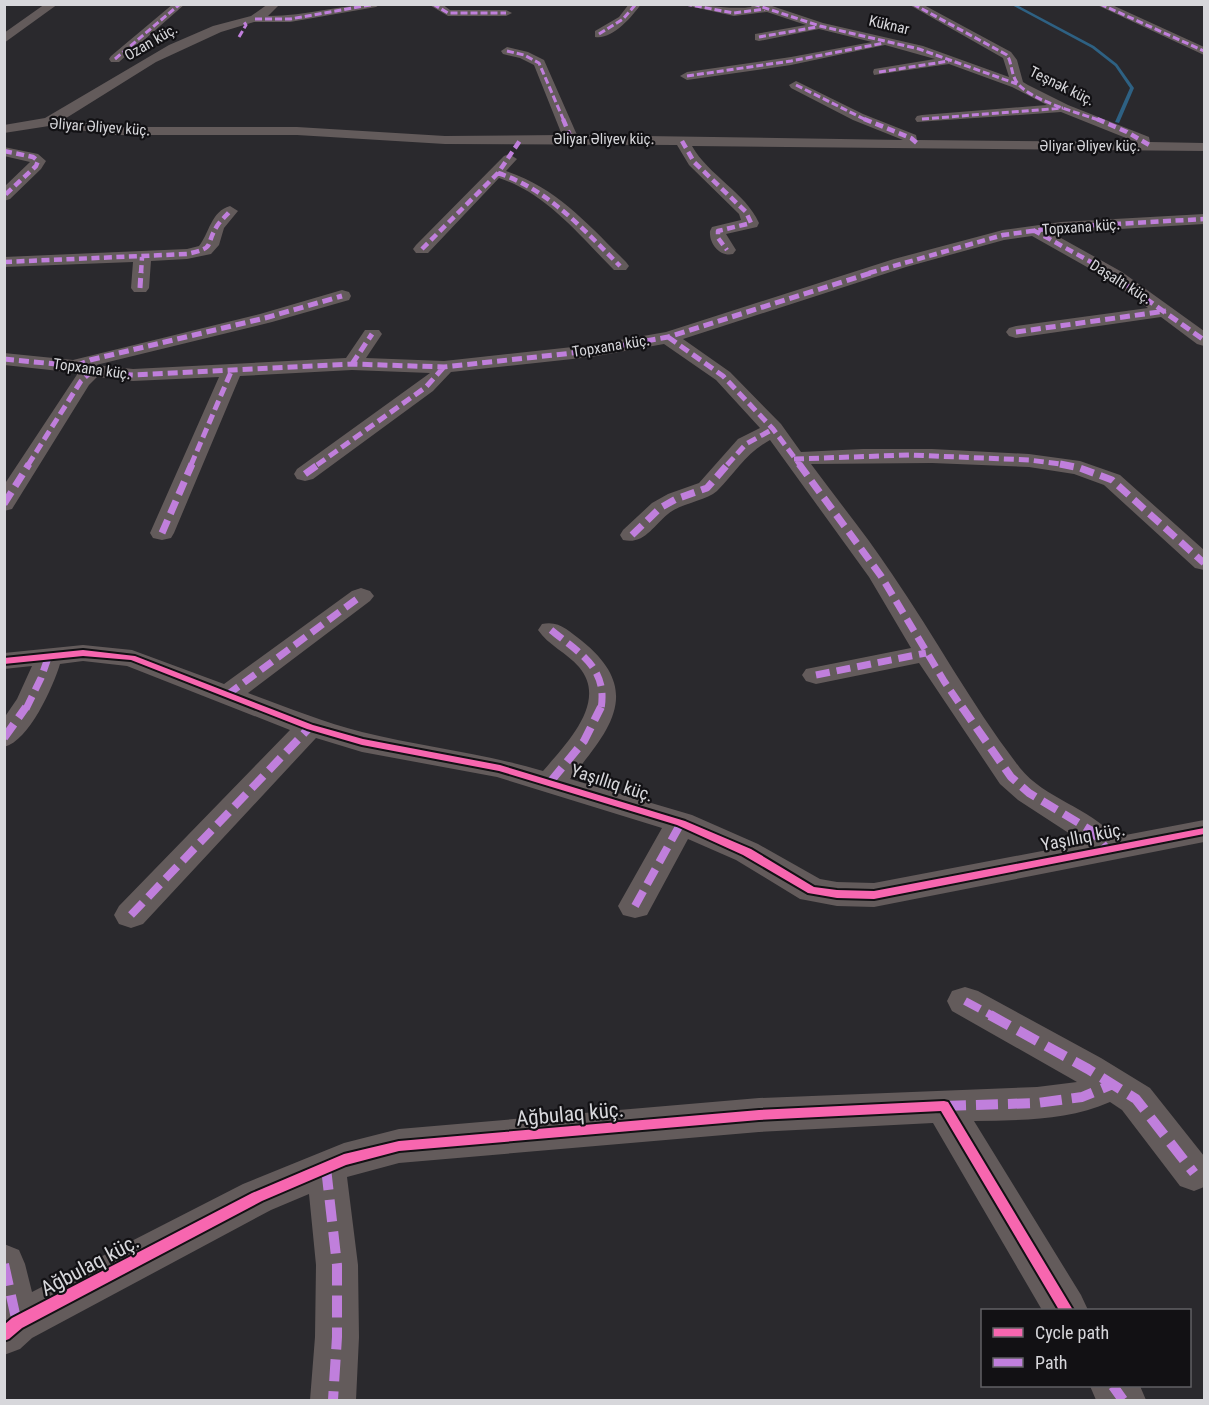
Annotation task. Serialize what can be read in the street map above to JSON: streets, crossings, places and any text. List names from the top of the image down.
{
  "streets": {
    "street": [
      "Küknar",
      "Ozan küç.",
      "Teşnək küç.",
      "Əliyar Əliyev küç.",
      "Topxana küç.",
      "Daşaltı küç.",
      "Yaşıllıq küç.",
      "Ağbulaq küç."
    ]
  },
  "crossings": [
    ["Küknar", "Teşnək küç."],
    ["Ozan küç.", "Əliyar Əliyev küç."],
    ["Teşnək küç.", "Əliyar Əliyev küç."],
    ["Topxana küç.", "Daşaltı küç."]
  ],
  "legend": ["Cycle path", "Path"]
}
